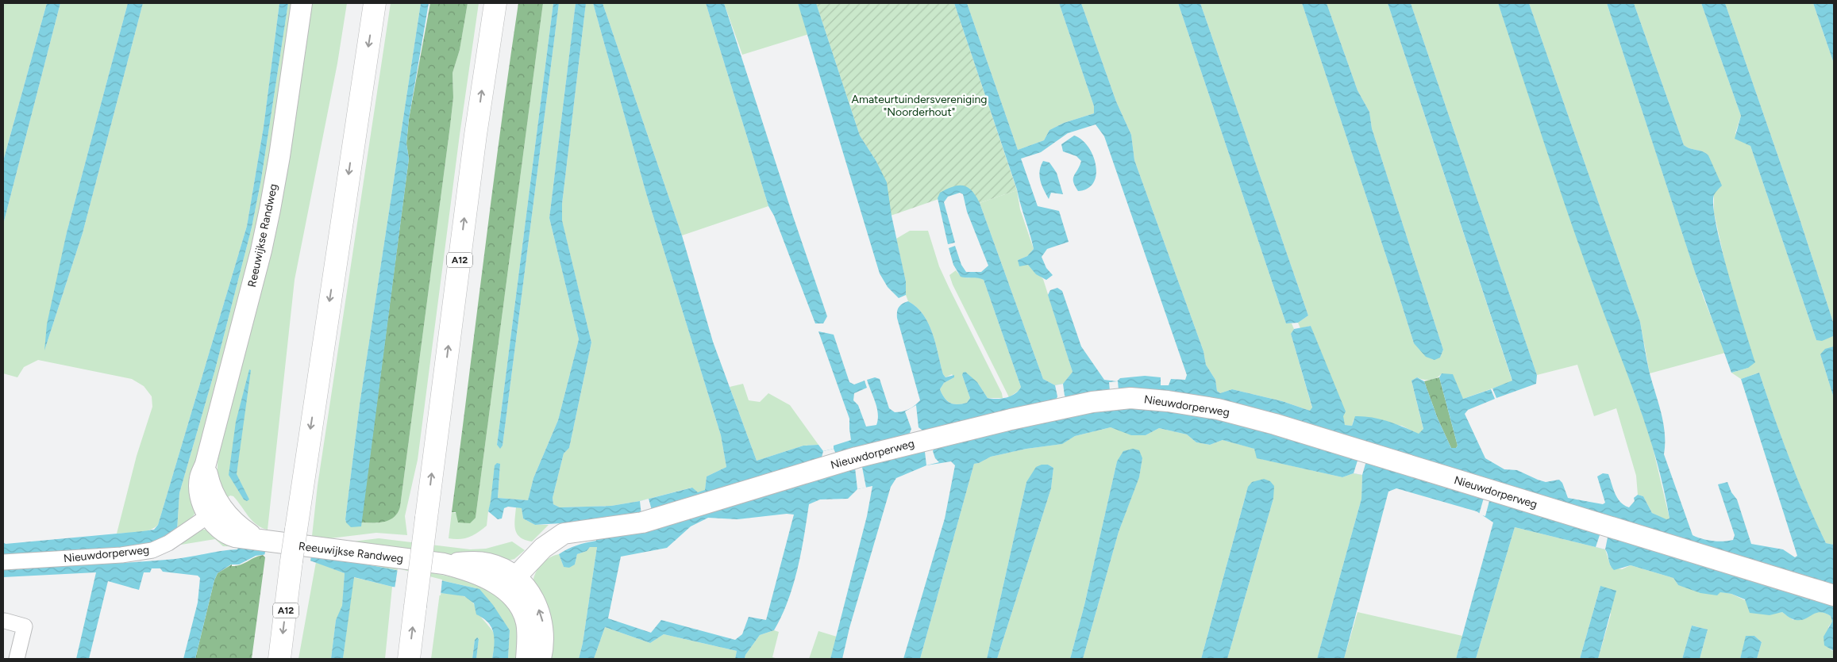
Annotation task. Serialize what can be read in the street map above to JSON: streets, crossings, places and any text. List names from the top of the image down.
{
  "streets": {
    "highway": ["A12"],
    "street": ["Reeuwijkse Randweg", "Nieuwdorperweg"]
  },
  "crossings": [
    ["Reeuwijkse Randweg", "Nieuwdorperweg"]
  ],
  "parks": ["Amateurtuindersvereniging \"Noorderhout\""]
}
